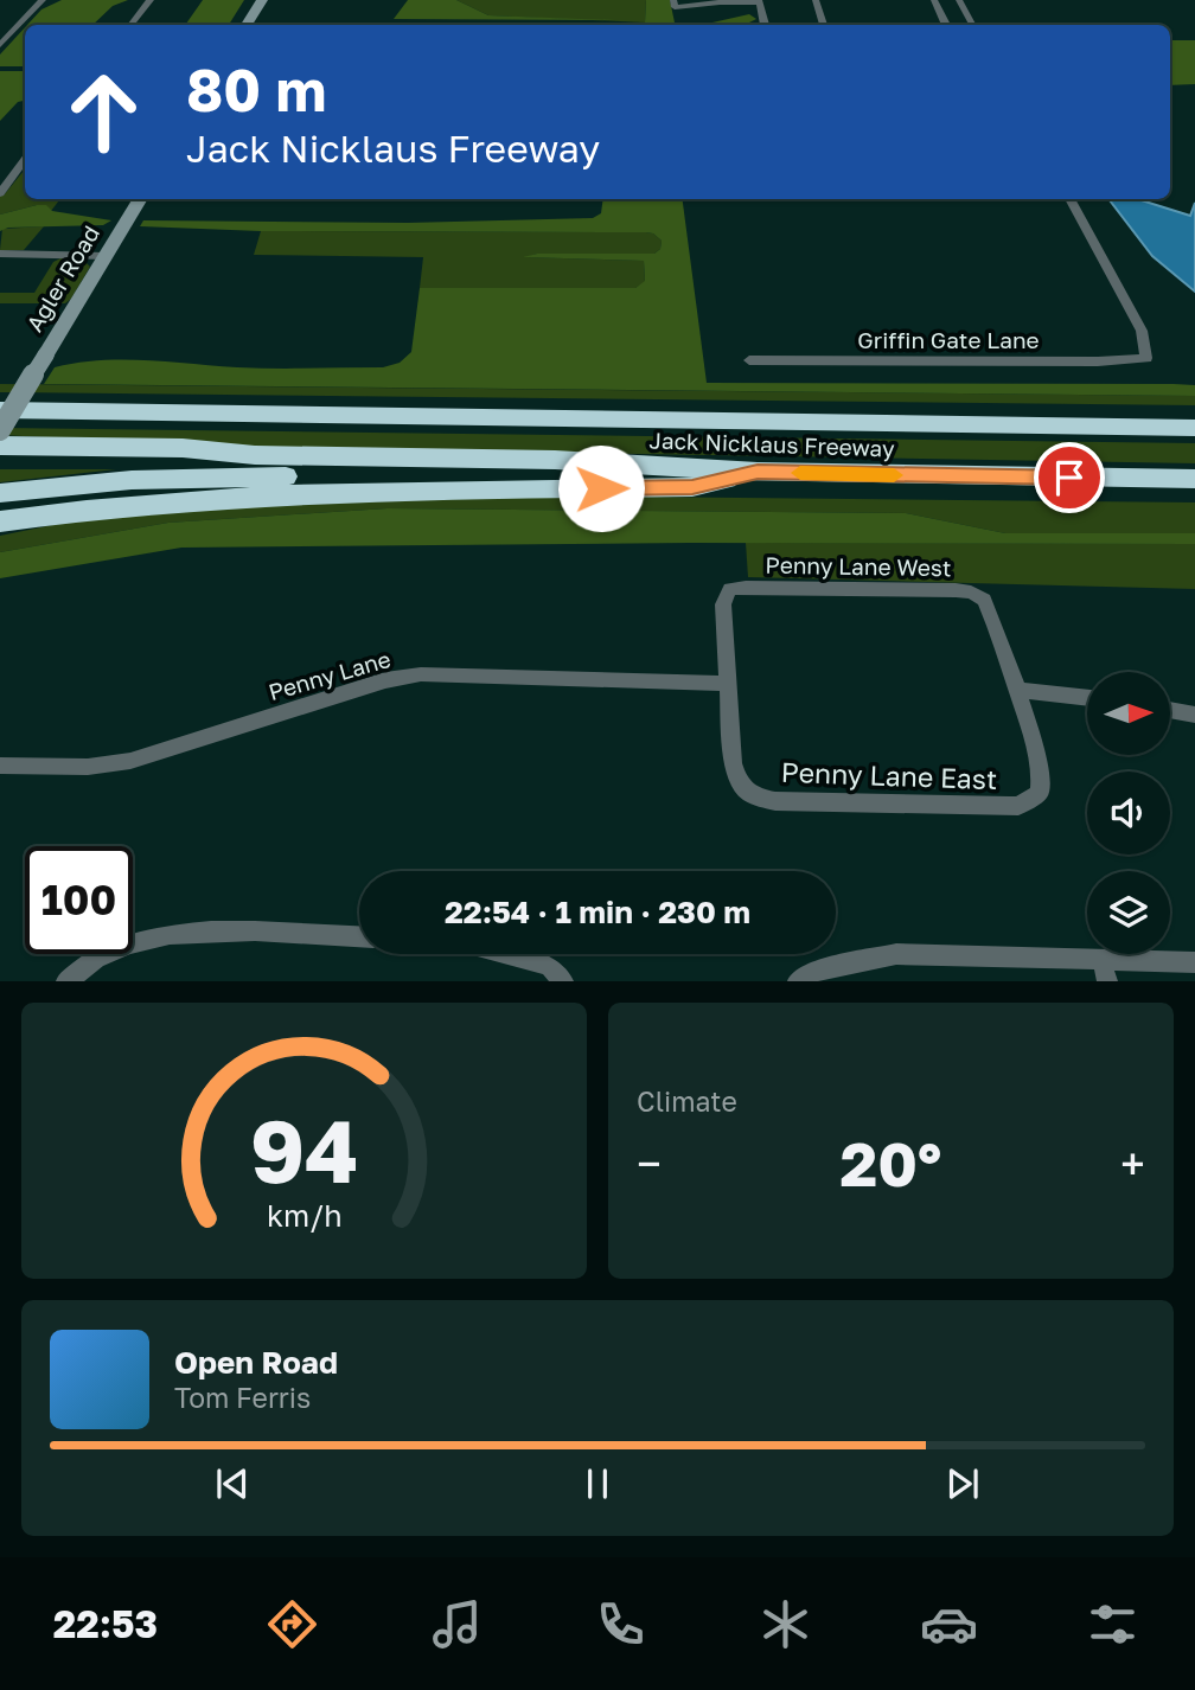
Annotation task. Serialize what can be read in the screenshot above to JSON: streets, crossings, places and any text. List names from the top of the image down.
{
  "streets": {
    "highway": ["Jack Nicklaus Freeway"],
    "main road": ["Agler Road"],
    "street": [
      "Griffin Gate Lane",
      "Penny Lane West",
      "Penny Lane",
      "Penny Lane East"
    ]
  },
  "crossings": [
    ["Penny Lane West", "Penny Lane"]
  ],
  "north": "right",
  "page": {
    "turn": ["80 m", "Jack Nicklaus Freeway"],
    "limit": "100",
    "trip": "22:54 · 1 min · 230 m",
    "tile": "Climate",
    "heat": ["−", "20°", "+"],
    "song": ["Open Road", "Tom Ferris"],
    "tabs": "22:53",
    "gauge": ["94", "km/h"]
  }
}
